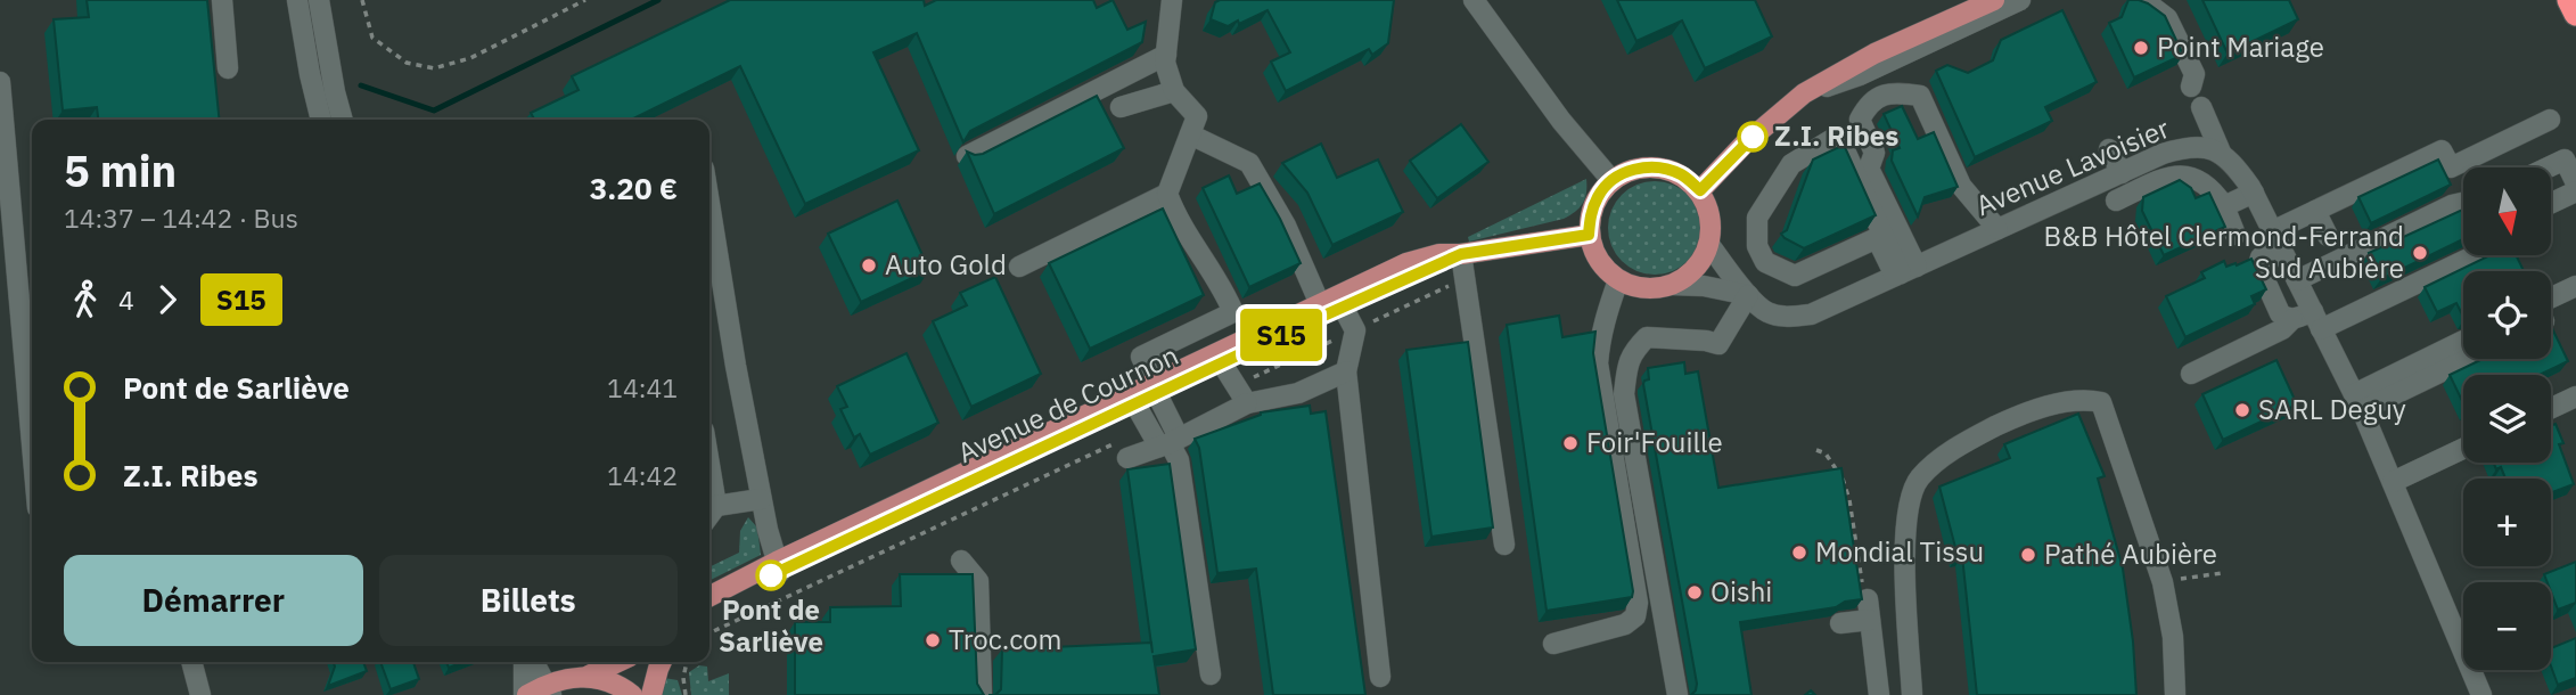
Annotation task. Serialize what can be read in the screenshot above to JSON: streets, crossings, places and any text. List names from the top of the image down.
{
  "streets": {
    "main road": ["Avenue de Cournon"],
    "street": ["Avenue Lavoisier"]
  },
  "crossings": [
    ["Avenue Lavoisier", "Avenue de Cournon"]
  ],
  "places": [
    "Point Mariage",
    "Z.I. Ribes",
    "B&B Hôtel Clermond-Ferrand Sud Aubière",
    "Auto Gold",
    "SARL Deguy",
    "Foir'Fouille",
    "Mondial Tissu",
    "Pathé Aubière",
    "Pont de Sarliève",
    "Oishi",
    "Troc.com"
  ],
  "lines": ["bus line S15"],
  "north": "bottom",
  "page": {
    "on_map": "S15",
    "heading": ["5 min", "14:37 – 14:42 · Bus", "3.20 €"],
    "map_buttons": ["+", "−"],
    "legs": ["4", "S15"],
    "list": [
      {
        "name": "Pont de Sarliève",
        "value": "14:41"
      },
      {
        "name": "Z.I. Ribes",
        "value": "14:42"
      }
    ],
    "buttons": ["Démarrer", "Billets"]
  }
}
